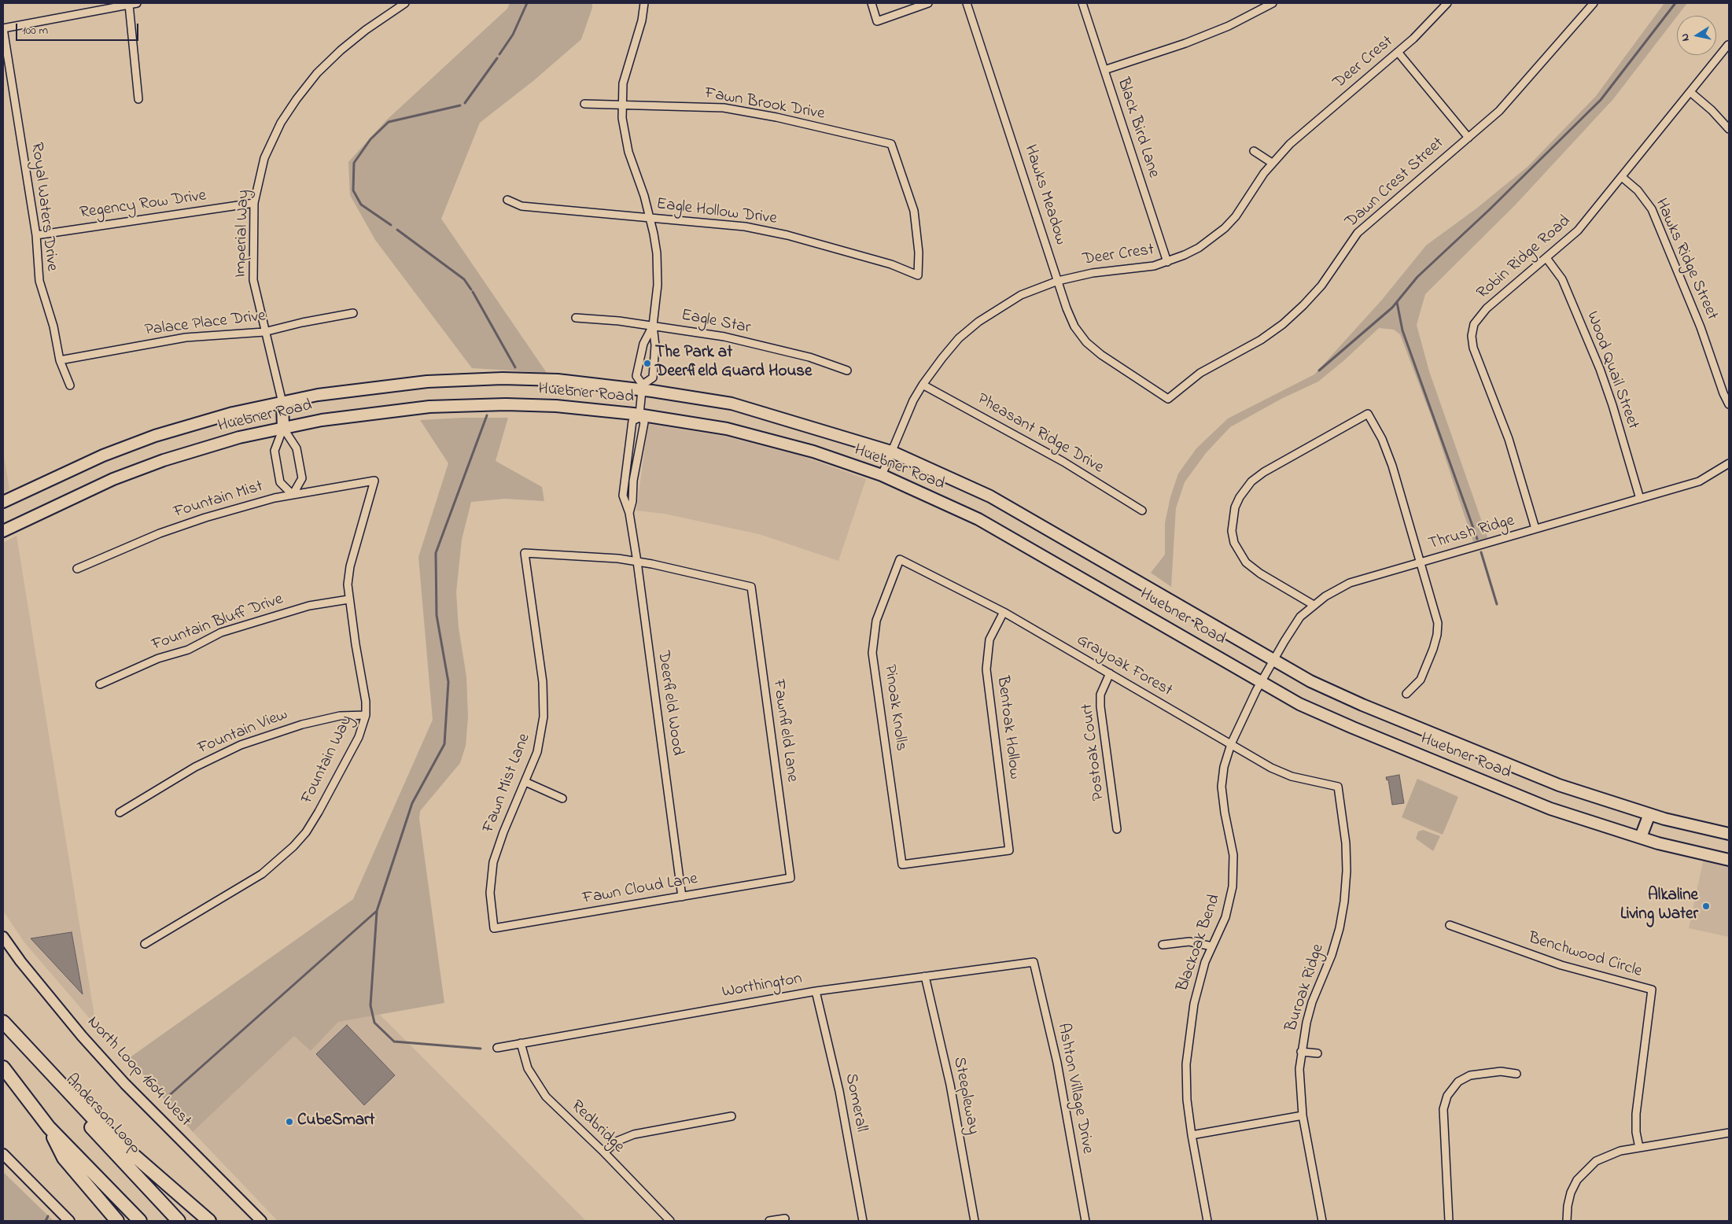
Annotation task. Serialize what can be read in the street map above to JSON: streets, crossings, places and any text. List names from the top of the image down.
{
  "streets": {
    "highway": ["Anderson Loop"],
    "main road": ["Huebner Road", "North Loop 1604 West"],
    "street": [
      "Deer Crest",
      "Fawn Brook Drive",
      "Black Bird Lane",
      "Dawn Crest Street",
      "Hawks Meadow",
      "Regency Row Drive",
      "Royal Waters Drive",
      "Eagle Hollow Drive",
      "Imperial Way",
      "Robin Ridge Road",
      "Hawks Ridge Street",
      "Eagle Star",
      "Palace Place Drive",
      "Wood Quail Street",
      "Pheasant Ridge Drive",
      "Fountain Mist",
      "Thrush Ridge",
      "Fountain Bluff Drive",
      "Grayoak Forest",
      "Deerfield Wood",
      "Pinoak Knolls",
      "Bentoak Hollow",
      "Fawnfield Lane",
      "Fountain View",
      "Postoak Court",
      "Fountain Way",
      "Fawn Mist Lane",
      "Fawn Cloud Lane",
      "Blackoak Bend",
      "Benchwood Circle",
      "Worthington",
      "Buroak Ridge",
      "Ashton Village Drive",
      "Steepleway",
      "Somerall",
      "Redbridge"
    ]
  },
  "crossings": [
    ["Deer Crest", "Black Bird Lane"],
    ["Deer Crest", "Hawks Meadow"],
    ["Deer Crest", "Huebner Road"],
    ["Deer Crest", "Pheasant Ridge Drive"],
    ["Fawn Brook Drive", "Eagle Hollow Drive"],
    ["Dawn Crest Street", "Hawks Meadow"],
    ["Regency Row Drive", "Royal Waters Drive"],
    ["Regency Row Drive", "Imperial Way"],
    ["Royal Waters Drive", "Palace Place Drive"],
    ["Imperial Way", "Palace Place Drive"],
    ["Imperial Way", "Huebner Road"],
    ["Robin Ridge Road", "Hawks Ridge Street"],
    ["Robin Ridge Road", "Wood Quail Street"],
    ["Robin Ridge Road", "Thrush Ridge"],
    ["Wood Quail Street", "Thrush Ridge"],
    ["Huebner Road", "Thrush Ridge"],
    ["Huebner Road", "Deerfield Wood"],
    ["Huebner Road", "Blackoak Bend"],
    ["Fountain Mist", "Fountain Way"],
    ["Thrush Ridge", "Blackoak Bend"],
    ["Fountain Bluff Drive", "Fountain Way"],
    ["Grayoak Forest", "Pinoak Knolls"],
    ["Grayoak Forest", "Bentoak Hollow"],
    ["Grayoak Forest", "Postoak Court"],
    ["Grayoak Forest", "Blackoak Bend"],
    ["Grayoak Forest", "Buroak Ridge"],
    ["Deerfield Wood", "Fawnfield Lane"],
    ["Deerfield Wood", "Fawn Mist Lane"],
    ["Deerfield Wood", "Fawn Cloud Lane"],
    ["Pinoak Knolls", "Bentoak Hollow"],
    ["Fawnfield Lane", "Fawn Mist Lane"],
    ["Fawnfield Lane", "Fawn Cloud Lane"],
    ["Fountain View", "Fountain Way"],
    ["Fawn Mist Lane", "Fawn Cloud Lane"],
    ["Worthington", "Ashton Village Drive"],
    ["Worthington", "Steepleway"],
    ["Worthington", "Somerall"],
    ["Worthington", "Redbridge"]
  ],
  "places": ["The Park at Deerfield Guard House", "Alkaline Living Water", "CubeSmart"],
  "scale_bar": "100 m",
  "north": "left"
}
